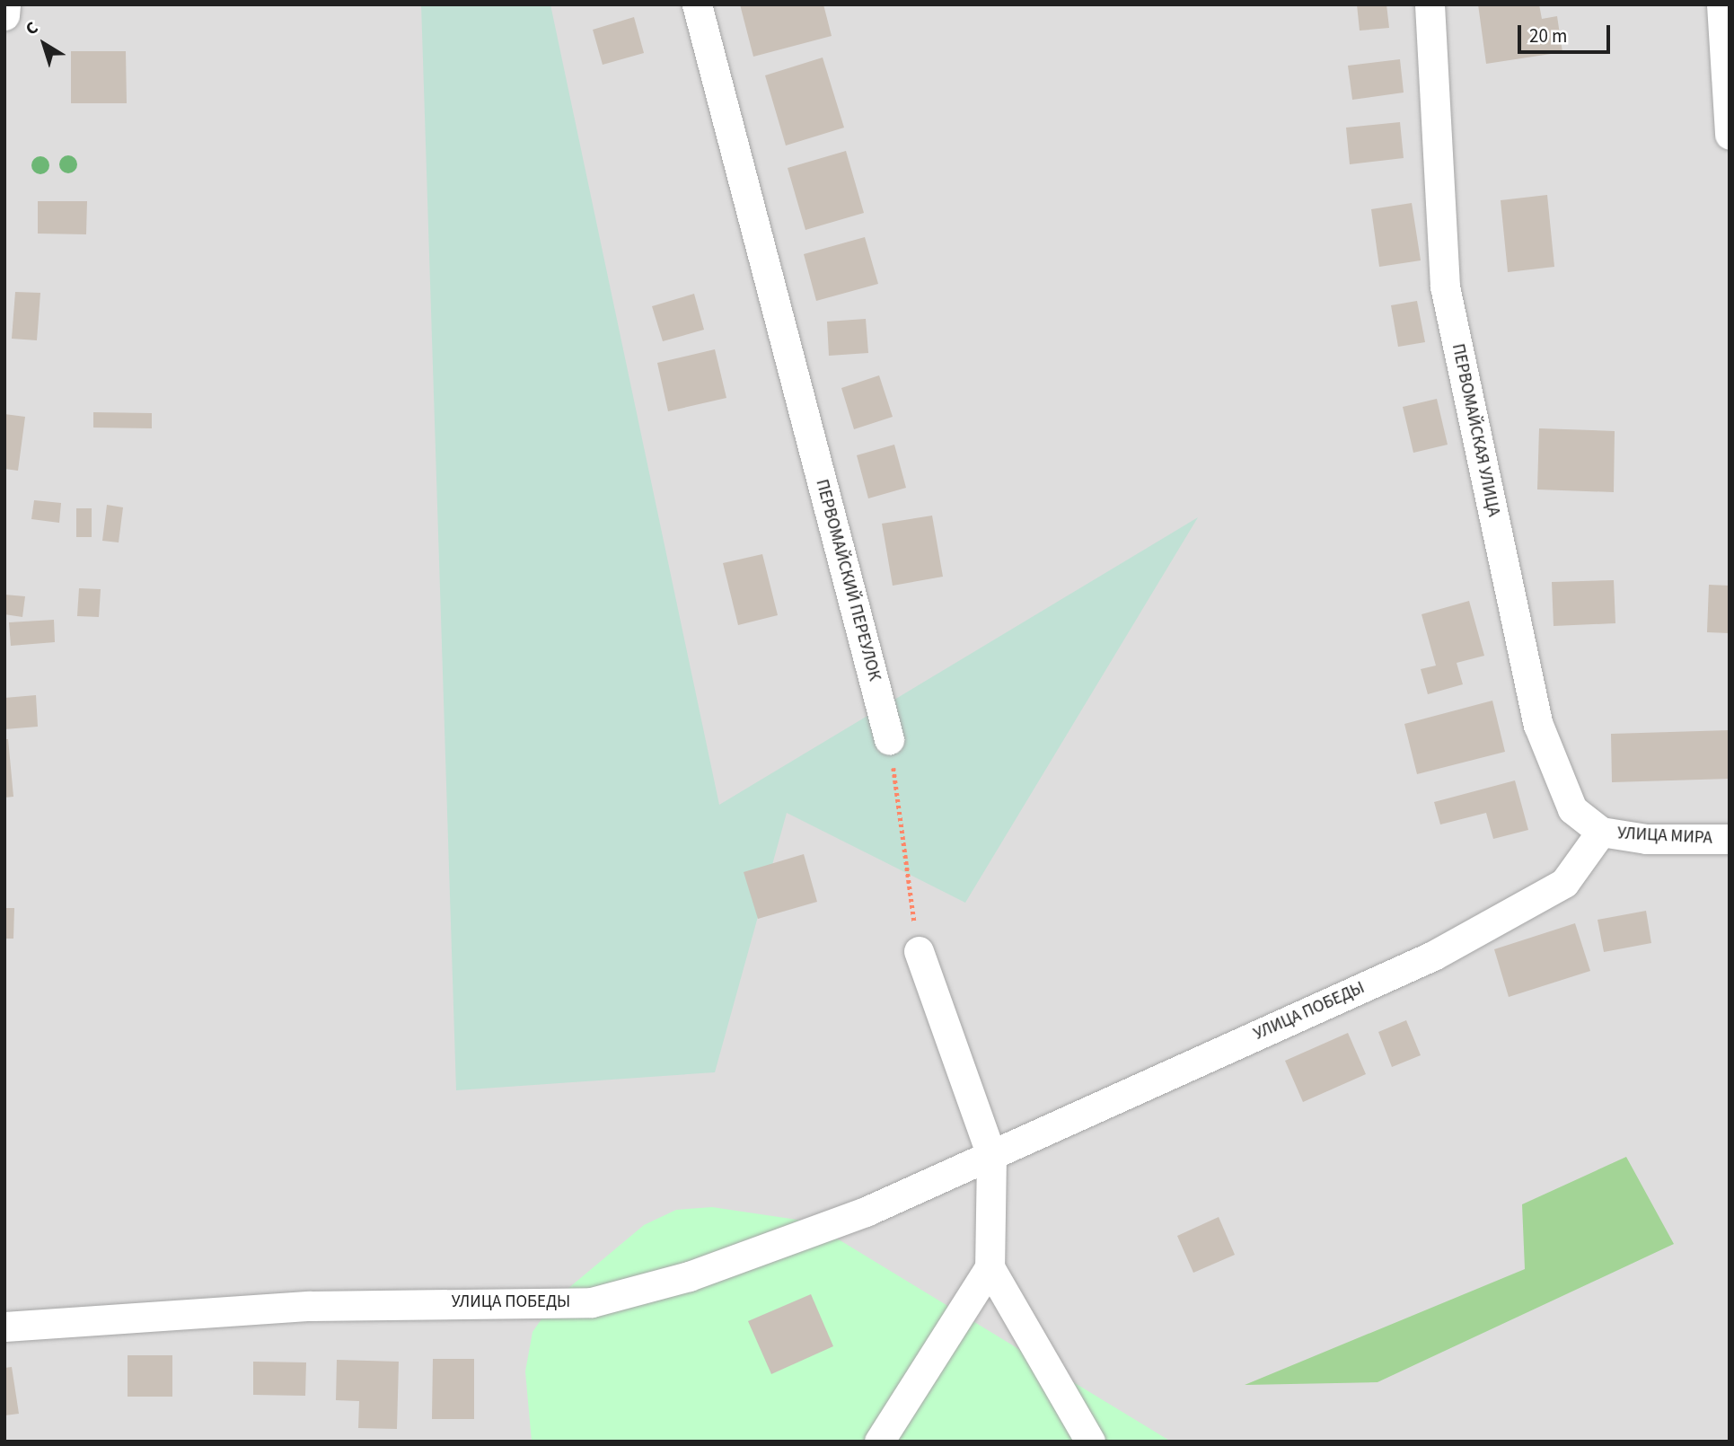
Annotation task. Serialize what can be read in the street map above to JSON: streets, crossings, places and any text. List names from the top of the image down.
{
  "streets": {
    "street": [
      "ПЕРВОМАЙСКАЯ УЛИЦА",
      "ПЕРВОМАЙСКИЙ ПЕРЕУЛОК",
      "УЛИЦА МИРА",
      "УЛИЦА ПОБЕДЫ"
    ]
  },
  "crossings": [
    ["ПЕРВОМАЙСКАЯ УЛИЦА", "УЛИЦА МИРА"],
    ["ПЕРВОМАЙСКАЯ УЛИЦА", "УЛИЦА ПОБЕДЫ"],
    ["УЛИЦА МИРА", "УЛИЦА ПОБЕДЫ"]
  ],
  "scale_bar": "20 m",
  "north": "top left"
}
